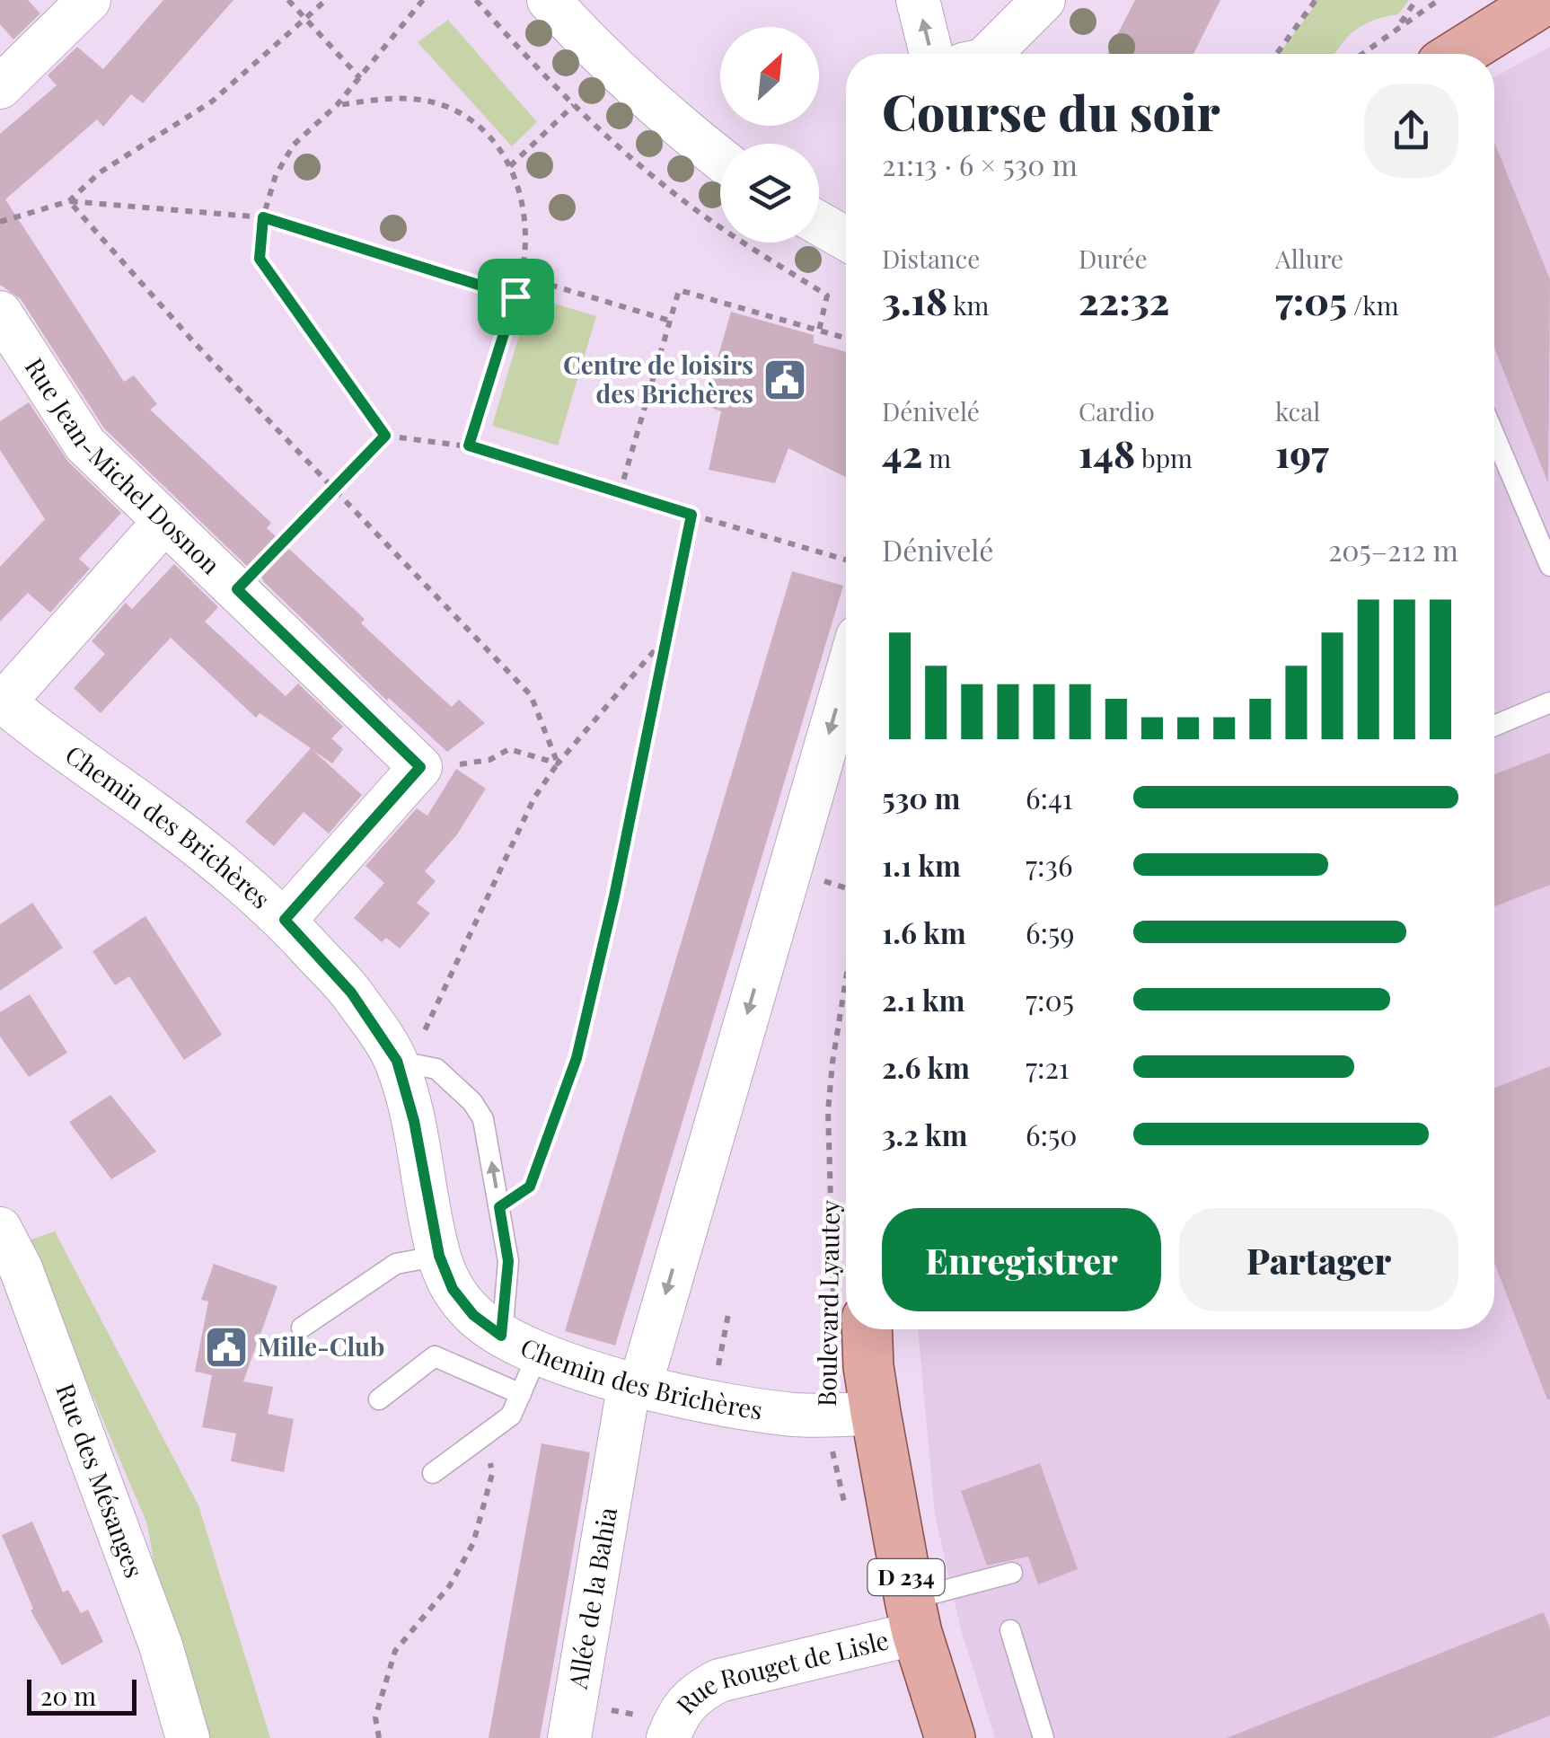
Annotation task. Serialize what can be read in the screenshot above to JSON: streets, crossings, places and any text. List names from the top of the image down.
{
  "streets": {
    "main road": ["Boulevard Lyautey", "D 234"],
    "street": [
      "Rue Jean-Michel Dosnon",
      "Chemin des Brichères",
      "Rue des Mésanges",
      "Allée de la Bahia",
      "Rue Rouget de Lisle"
    ]
  },
  "crossings": [
    ["Chemin des Brichères", "Boulevard Lyautey"],
    ["Chemin des Brichères", "Allée de la Bahia"],
    ["Boulevard Lyautey", "Rue Rouget de Lisle"]
  ],
  "one_way": ["Allée de la Bahia"],
  "places": {
    "public building": ["Centre de loisirs des Brichères", "Mille-Club"]
  },
  "scale_bar": "20 m",
  "north": "top right",
  "page": {
    "heading": ["Course du soir", "21:13 · 6 × 530 m"],
    "stats": [
      ["Distance", "3.18 km"],
      ["Durée", "22:32"],
      ["Allure", "7:05 /km"],
      ["Dénivelé", "42 m"],
      ["Cardio", "148 bpm"],
      ["kcal", "197"]
    ],
    "chart": ["Dénivelé", "205–212 m"],
    "list": [
      {
        "name": "530 m",
        "note": "6:41"
      },
      {
        "name": "1.1 km",
        "note": "7:36"
      },
      {
        "name": "1.6 km",
        "note": "6:59"
      },
      {
        "name": "2.1 km",
        "note": "7:05"
      },
      {
        "name": "2.6 km",
        "note": "7:21"
      },
      {
        "name": "3.2 km",
        "note": "6:50"
      }
    ],
    "buttons": ["Enregistrer", "Partager"],
    "scale": "20 m"
  }
}
